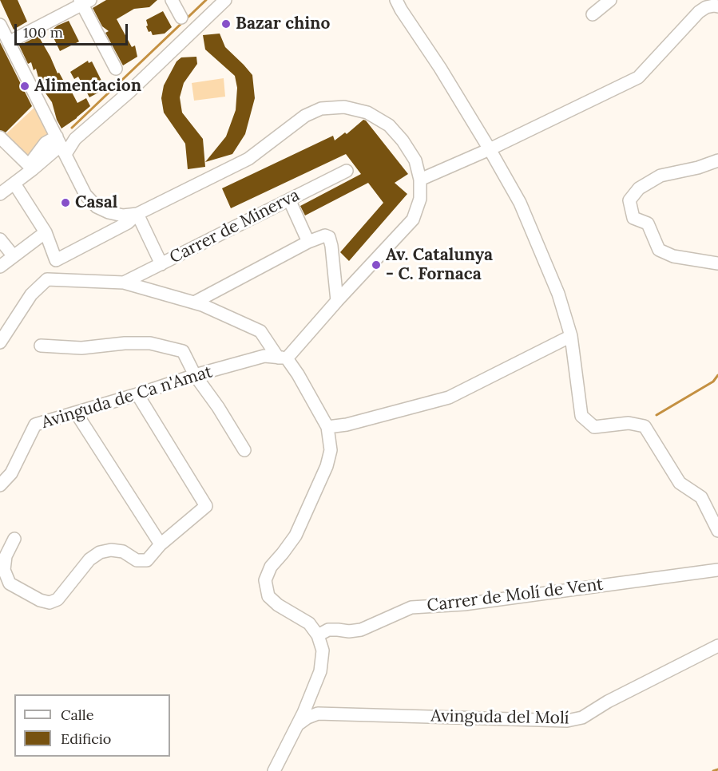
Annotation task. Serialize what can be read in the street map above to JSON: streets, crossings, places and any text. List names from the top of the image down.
{
  "streets": {
    "street": [
      "Carrer de Minerva",
      "Avinguda de Ca n'Amat",
      "Carrer de Molí de Vent",
      "Avinguda del Molí"
    ]
  },
  "places": [
    "Bazar chino",
    "Alimentacion",
    "Casal",
    "Av. Catalunya - C. Fornaca"
  ],
  "legend": ["Calle", "Edificio"],
  "scale_bar": "100 m"
}
